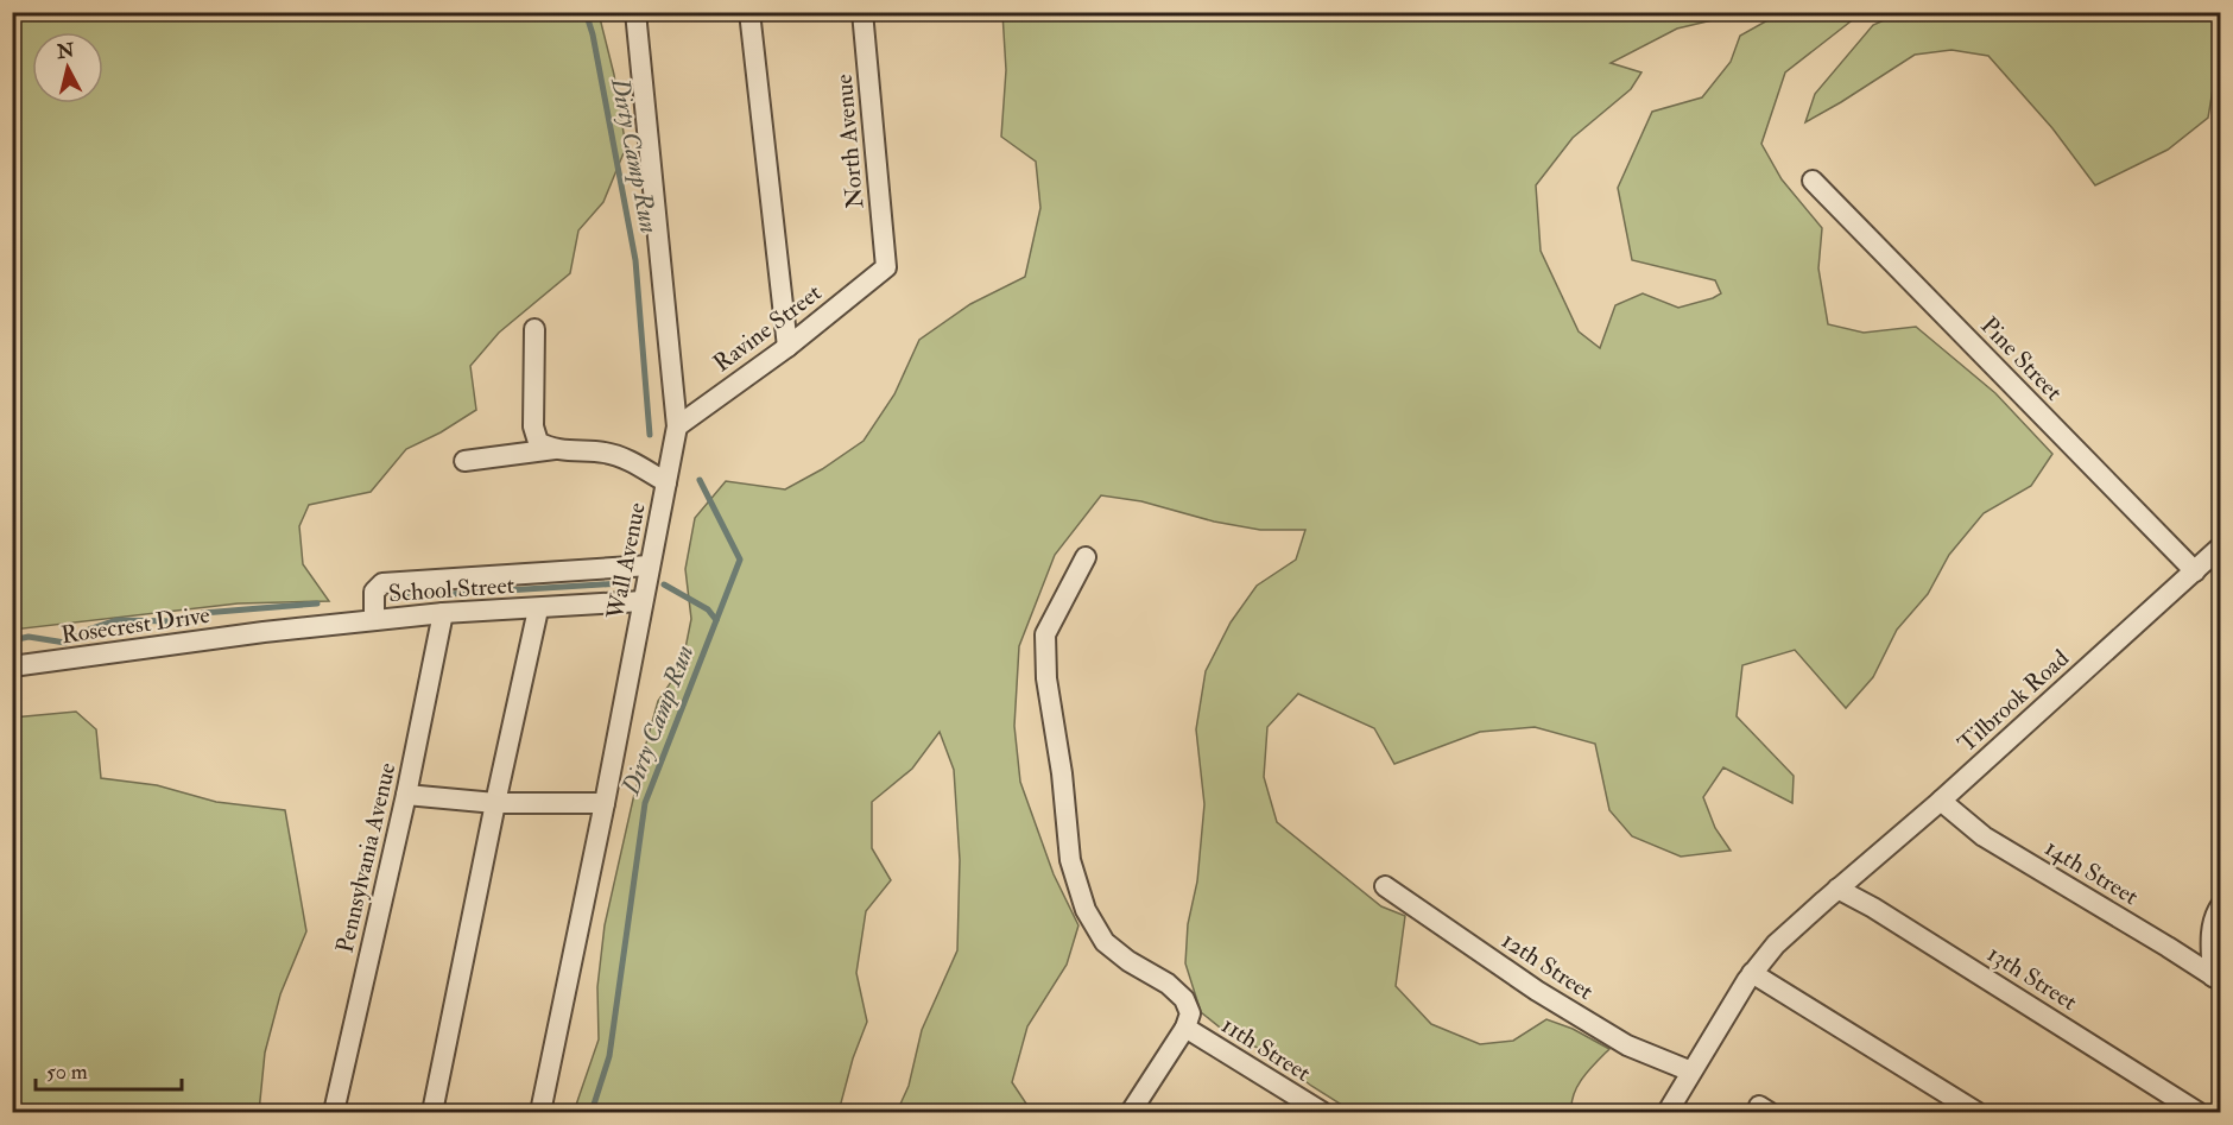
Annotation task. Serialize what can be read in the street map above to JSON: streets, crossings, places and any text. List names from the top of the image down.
{
  "streets": {
    "street": [
      "North Avenue",
      "Ravine Street",
      "Pine Street",
      "Wall Avenue",
      "School Street",
      "Rosecrest Drive",
      "Tilbrook Road",
      "Pennsylvania Avenue",
      "14th Street",
      "12th Street",
      "13th Street",
      "11th Street"
    ]
  },
  "crossings": [
    ["North Avenue", "Ravine Street"],
    ["Ravine Street", "Wall Avenue"],
    ["Pine Street", "Tilbrook Road"],
    ["Wall Avenue", "School Street"],
    ["School Street", "Rosecrest Drive"],
    ["School Street", "Pennsylvania Avenue"],
    ["Tilbrook Road", "14th Street"],
    ["Tilbrook Road", "12th Street"],
    ["Tilbrook Road", "13th Street"]
  ],
  "water": ["Dirty Camp Run"],
  "scale_bar": "50 m",
  "north": "top"
}
